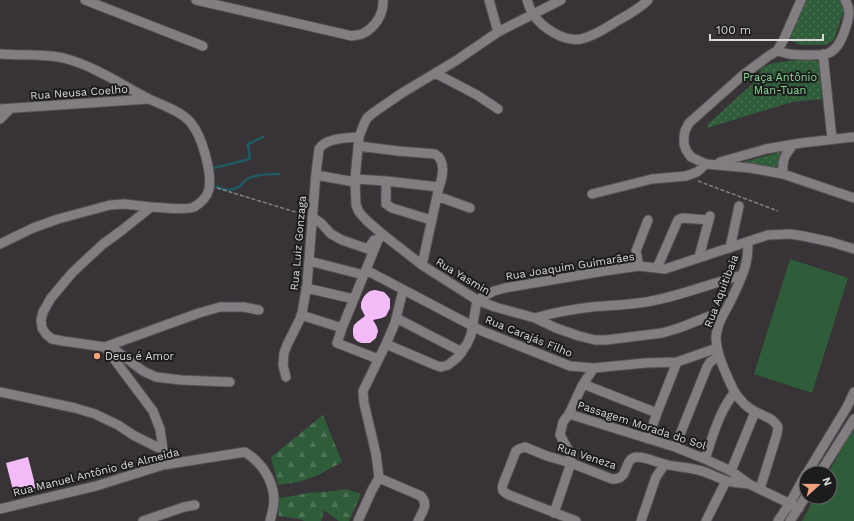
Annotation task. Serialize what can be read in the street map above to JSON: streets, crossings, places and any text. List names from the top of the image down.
{
  "streets": {
    "street": [
      "Rua Neusa Coelho",
      "Rua Luiz Gonzaga",
      "Rua Joaquim Guimarães",
      "Rua Yasmin",
      "Rua Aquitibaia",
      "Rua Carajás Filho",
      "Passagem Morada do Sol",
      "Rua Veneza",
      "Rua Manuel Antônio de Almeida"
    ]
  },
  "crossings": [
    ["Rua Luiz Gonzaga", "Rua Yasmin"],
    ["Rua Luiz Gonzaga", "Rua Carajás Filho"],
    ["Rua Joaquim Guimarães", "Rua Yasmin"],
    ["Rua Joaquim Guimarães", "Rua Aquitibaia"],
    ["Rua Yasmin", "Rua Aquitibaia"],
    ["Rua Aquitibaia", "Rua Carajás Filho"],
    ["Rua Aquitibaia", "Passagem Morada do Sol"],
    ["Passagem Morada do Sol", "Rua Veneza"]
  ],
  "parks": ["Praça Antônio Man-Tuan"],
  "places": ["Deus é Amor"],
  "scale_bar": "100 m",
  "north": "right"
}
